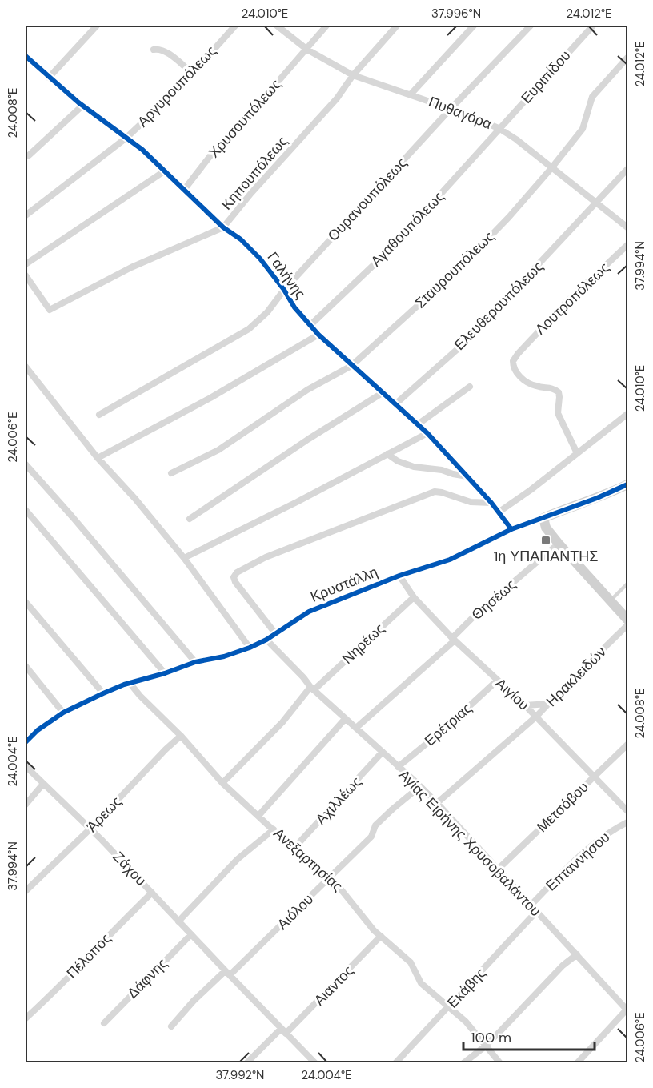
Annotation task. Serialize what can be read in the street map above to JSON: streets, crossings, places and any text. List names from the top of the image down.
{
  "streets": {
    "street": [
      "Ευριπίδου",
      "Αργυρουπόλεως",
      "Πυθαγόρα",
      "Χρυσουπόλεως",
      "Κηπουπόλεως",
      "Ουρανουπόλεως",
      "Αγαθουπόλεως",
      "Σταυρουπόλεως",
      "Γαλήνης",
      "Λουτροπόλεως",
      "Ελευθερουπόλεως",
      "Κρυστάλλη",
      "Θησέως",
      "Νηρέως",
      "Ηρακλειδών",
      "Αιγίου",
      "Ερέτριας",
      "Αχιλλέως",
      "Μετσόβου",
      "Άρεως",
      "Αγίας Ειρήνης Χρυσοβαλάντου",
      "Ανεξαρτησίας",
      "Επταννήσου",
      "Ζάχου",
      "Αιόλου",
      "Πέλοπος",
      "Δάφνης",
      "Αιαντος",
      "Εκάβης"
    ]
  },
  "crossings": [
    ["Ευριπίδου", "Πυθαγόρα"],
    ["Ευριπίδου", "Αγαθουπόλεως"],
    ["Αργυρουπόλεως", "Γαλήνης"],
    ["Πυθαγόρα", "Χρυσουπόλεως"],
    ["Πυθαγόρα", "Κηπουπόλεως"],
    ["Πυθαγόρα", "Ουρανουπόλεως"],
    ["Πυθαγόρα", "Αγαθουπόλεως"],
    ["Πυθαγόρα", "Σταυρουπόλεως"],
    ["Πυθαγόρα", "Ελευθερουπόλεως"],
    ["Χρυσουπόλεως", "Γαλήνης"],
    ["Κηπουπόλεως", "Γαλήνης"],
    ["Ουρανουπόλεως", "Γαλήνης"],
    ["Αγαθουπόλεως", "Γαλήνης"],
    ["Σταυρουπόλεως", "Γαλήνης"],
    ["Γαλήνης", "Ελευθερουπόλεως"],
    ["Γαλήνης", "Κρυστάλλη"],
    ["Κρυστάλλη", "Αιγίου"],
    ["Κρυστάλλη", "Αγίας Ειρήνης Χρυσοβαλάντου"],
    ["Κρυστάλλη", "Ανεξαρτησίας"],
    ["Θησέως", "Αιγίου"],
    ["Θησέως", "Αγίας Ειρήνης Χρυσοβαλάντου"],
    ["Νηρέως", "Αιγίου"],
    ["Νηρέως", "Αγίας Ειρήνης Χρυσοβαλάντου"],
    ["Νηρέως", "Ανεξαρτησίας"],
    ["Ηρακλειδών", "Αιγίου"],
    ["Ηρακλειδών", "Αγίας Ειρήνης Χρυσοβαλάντου"],
    ["Αιγίου", "Ερέτριας"],
    ["Αιγίου", "Μετσόβου"],
    ["Ερέτριας", "Αγίας Ειρήνης Χρυσοβαλάντου"],
    ["Αχιλλέως", "Αγίας Ειρήνης Χρυσοβαλάντου"],
    ["Αχιλλέως", "Ανεξαρτησίας"],
    ["Μετσόβου", "Αγίας Ειρήνης Χρυσοβαλάντου"],
    ["Άρεως", "Ανεξαρτησίας"],
    ["Άρεως", "Ζάχου"],
    ["Αγίας Ειρήνης Χρυσοβαλάντου", "Επταννήσου"],
    ["Αγίας Ειρήνης Χρυσοβαλάντου", "Αιόλου"],
    ["Αγίας Ειρήνης Χρυσοβαλάντου", "Εκάβης"],
    ["Ανεξαρτησίας", "Αιόλου"],
    ["Ανεξαρτησίας", "Αιαντος"],
    ["Ανεξαρτησίας", "Εκάβης"],
    ["Ζάχου", "Αιόλου"],
    ["Ζάχου", "Πέλοπος"],
    ["Ζάχου", "Δάφνης"],
    ["Ζάχου", "Αιαντος"]
  ],
  "places": {
    "transit": ["1η ΥΠΑΠΑΝΤΗΣ"]
  },
  "scale_bar": "100 m",
  "coordinates": [
    "24.010°E",
    "37.996°N",
    "24.012°E",
    "24.008°E",
    "37.994°N",
    "24.006°E",
    "24.004°E",
    "37.992°N"
  ]
}
